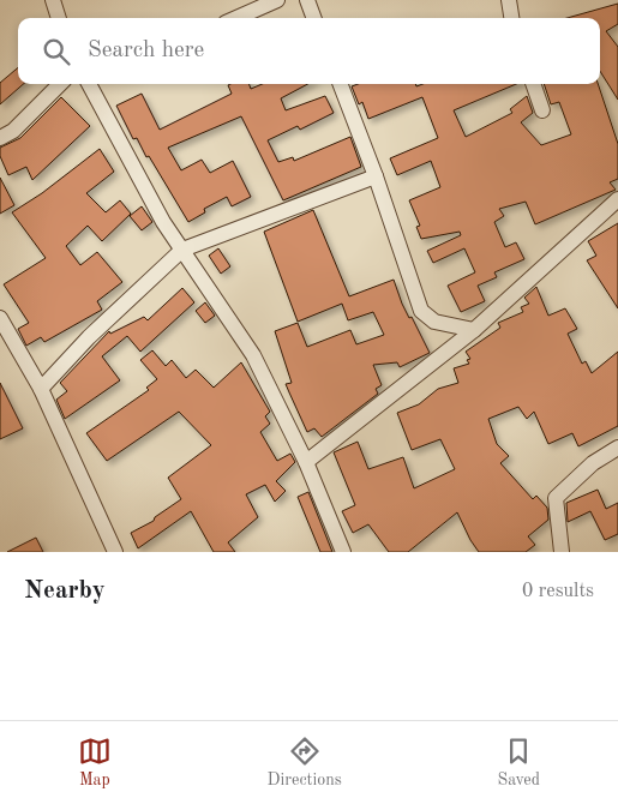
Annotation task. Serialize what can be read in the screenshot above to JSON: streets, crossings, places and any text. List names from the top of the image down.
{
  "page": {
    "search": "Search here",
    "heading": ["Nearby", "0 results"],
    "nav": ["Map", "Directions", "Saved"]
  }
}
